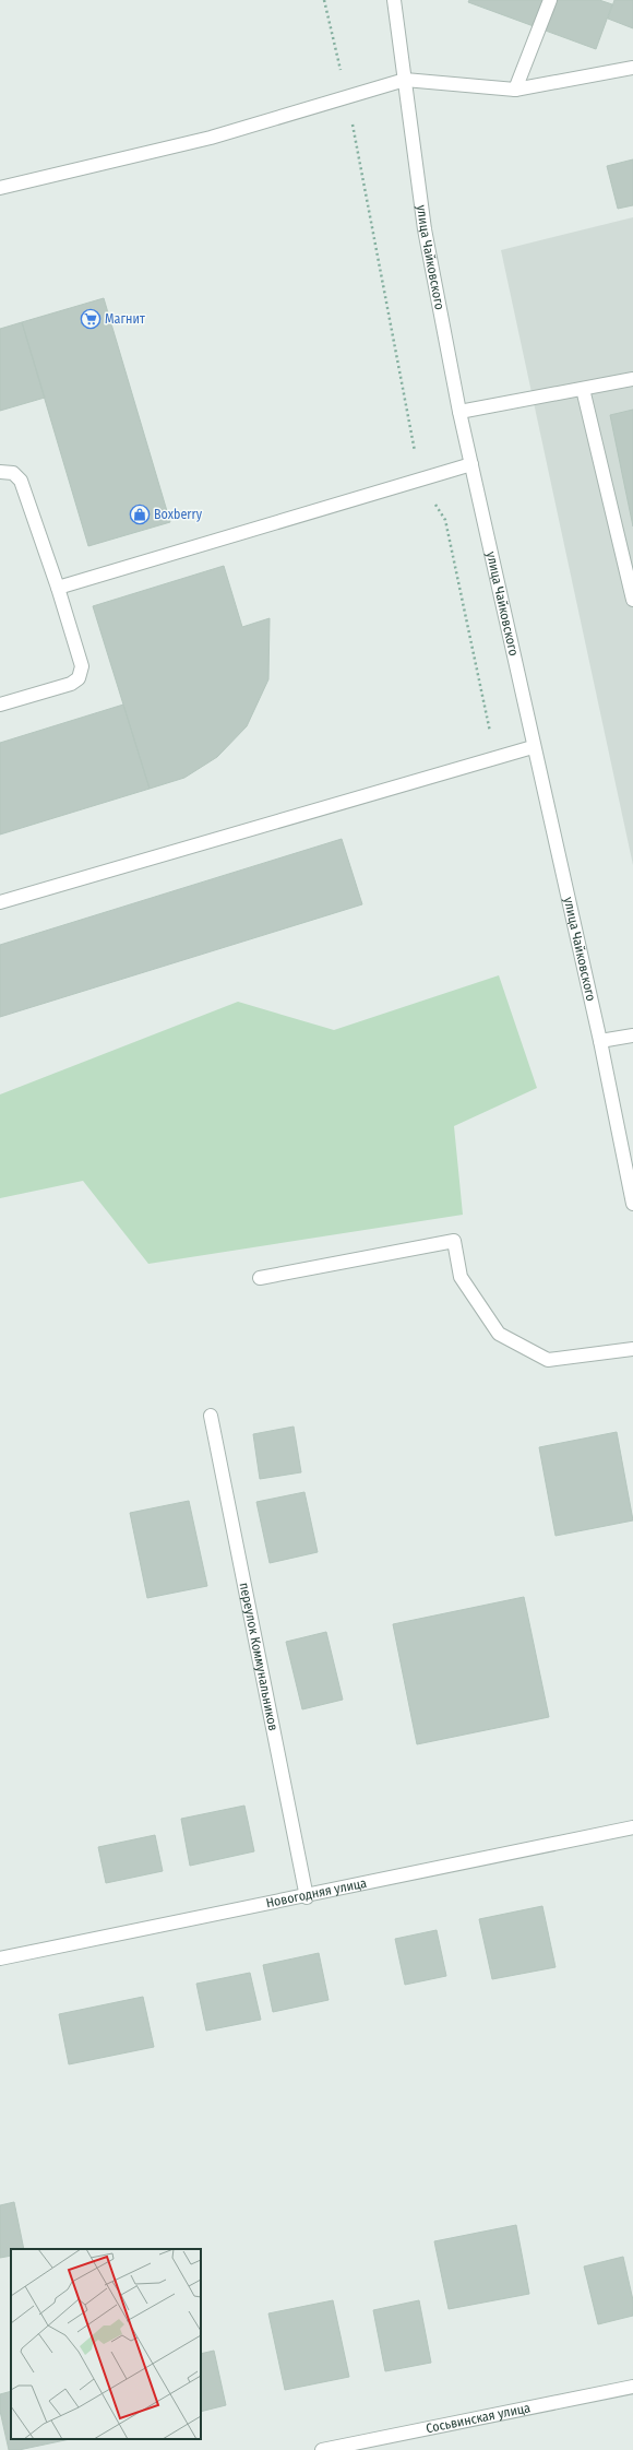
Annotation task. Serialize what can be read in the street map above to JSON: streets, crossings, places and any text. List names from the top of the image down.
{
  "streets": {
    "street": [
      "улица Чайковского",
      "переулок Коммунальников",
      "Новогодняя улица",
      "Сосьвинская улица"
    ]
  },
  "crossings": [
    ["переулок Коммунальников", "Новогодняя улица"]
  ],
  "places": {
    "supermarket": ["Магнит"],
    "shop": ["Boxberry"]
  }
}
